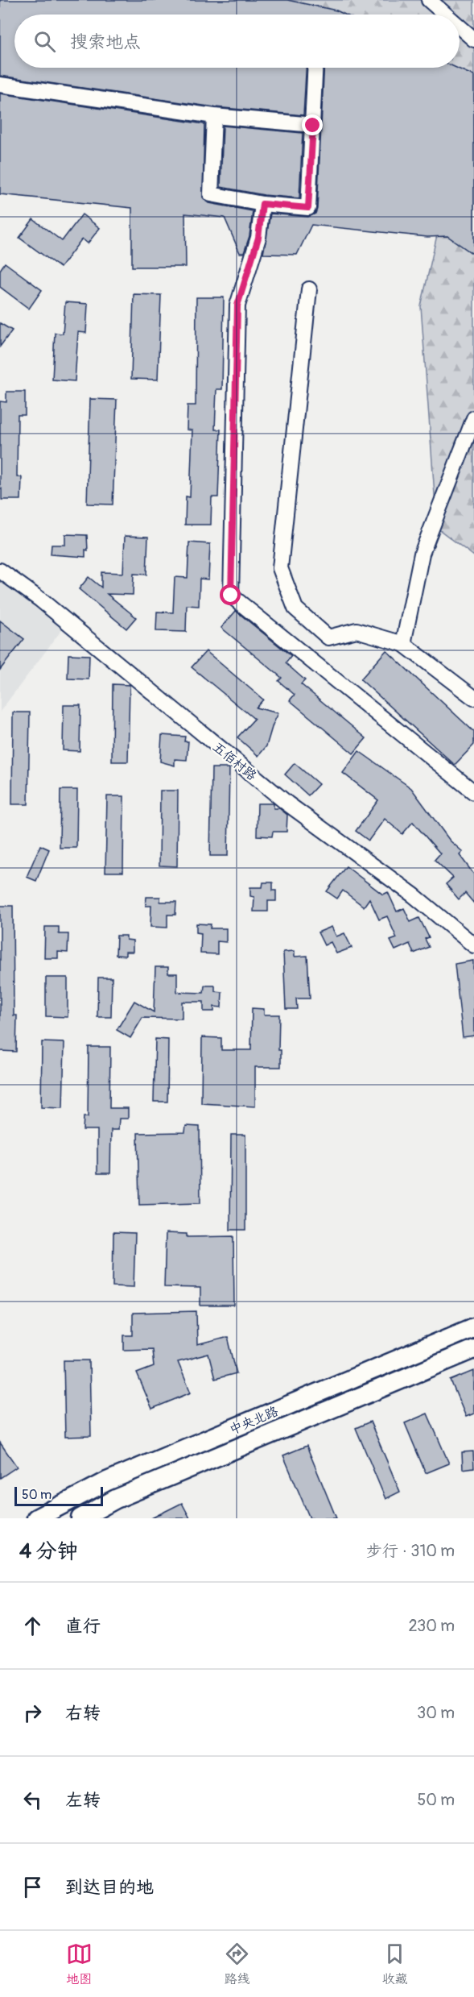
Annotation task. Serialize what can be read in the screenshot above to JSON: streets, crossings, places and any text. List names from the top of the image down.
{
  "streets": {
    "main road": ["中央北路"],
    "street": ["五佰村路"]
  },
  "scale_bar": "50 m",
  "page": {
    "search": "搜索地点",
    "scale": "50 m",
    "heading": ["4 分钟", "步行 · 310 m"],
    "list": [
      ["直行", "230 m"],
      ["右转", "30 m"],
      ["左转", "50 m"],
      "到达目的地"
    ],
    "nav": ["地图", "路线", "收藏"]
  }
}
